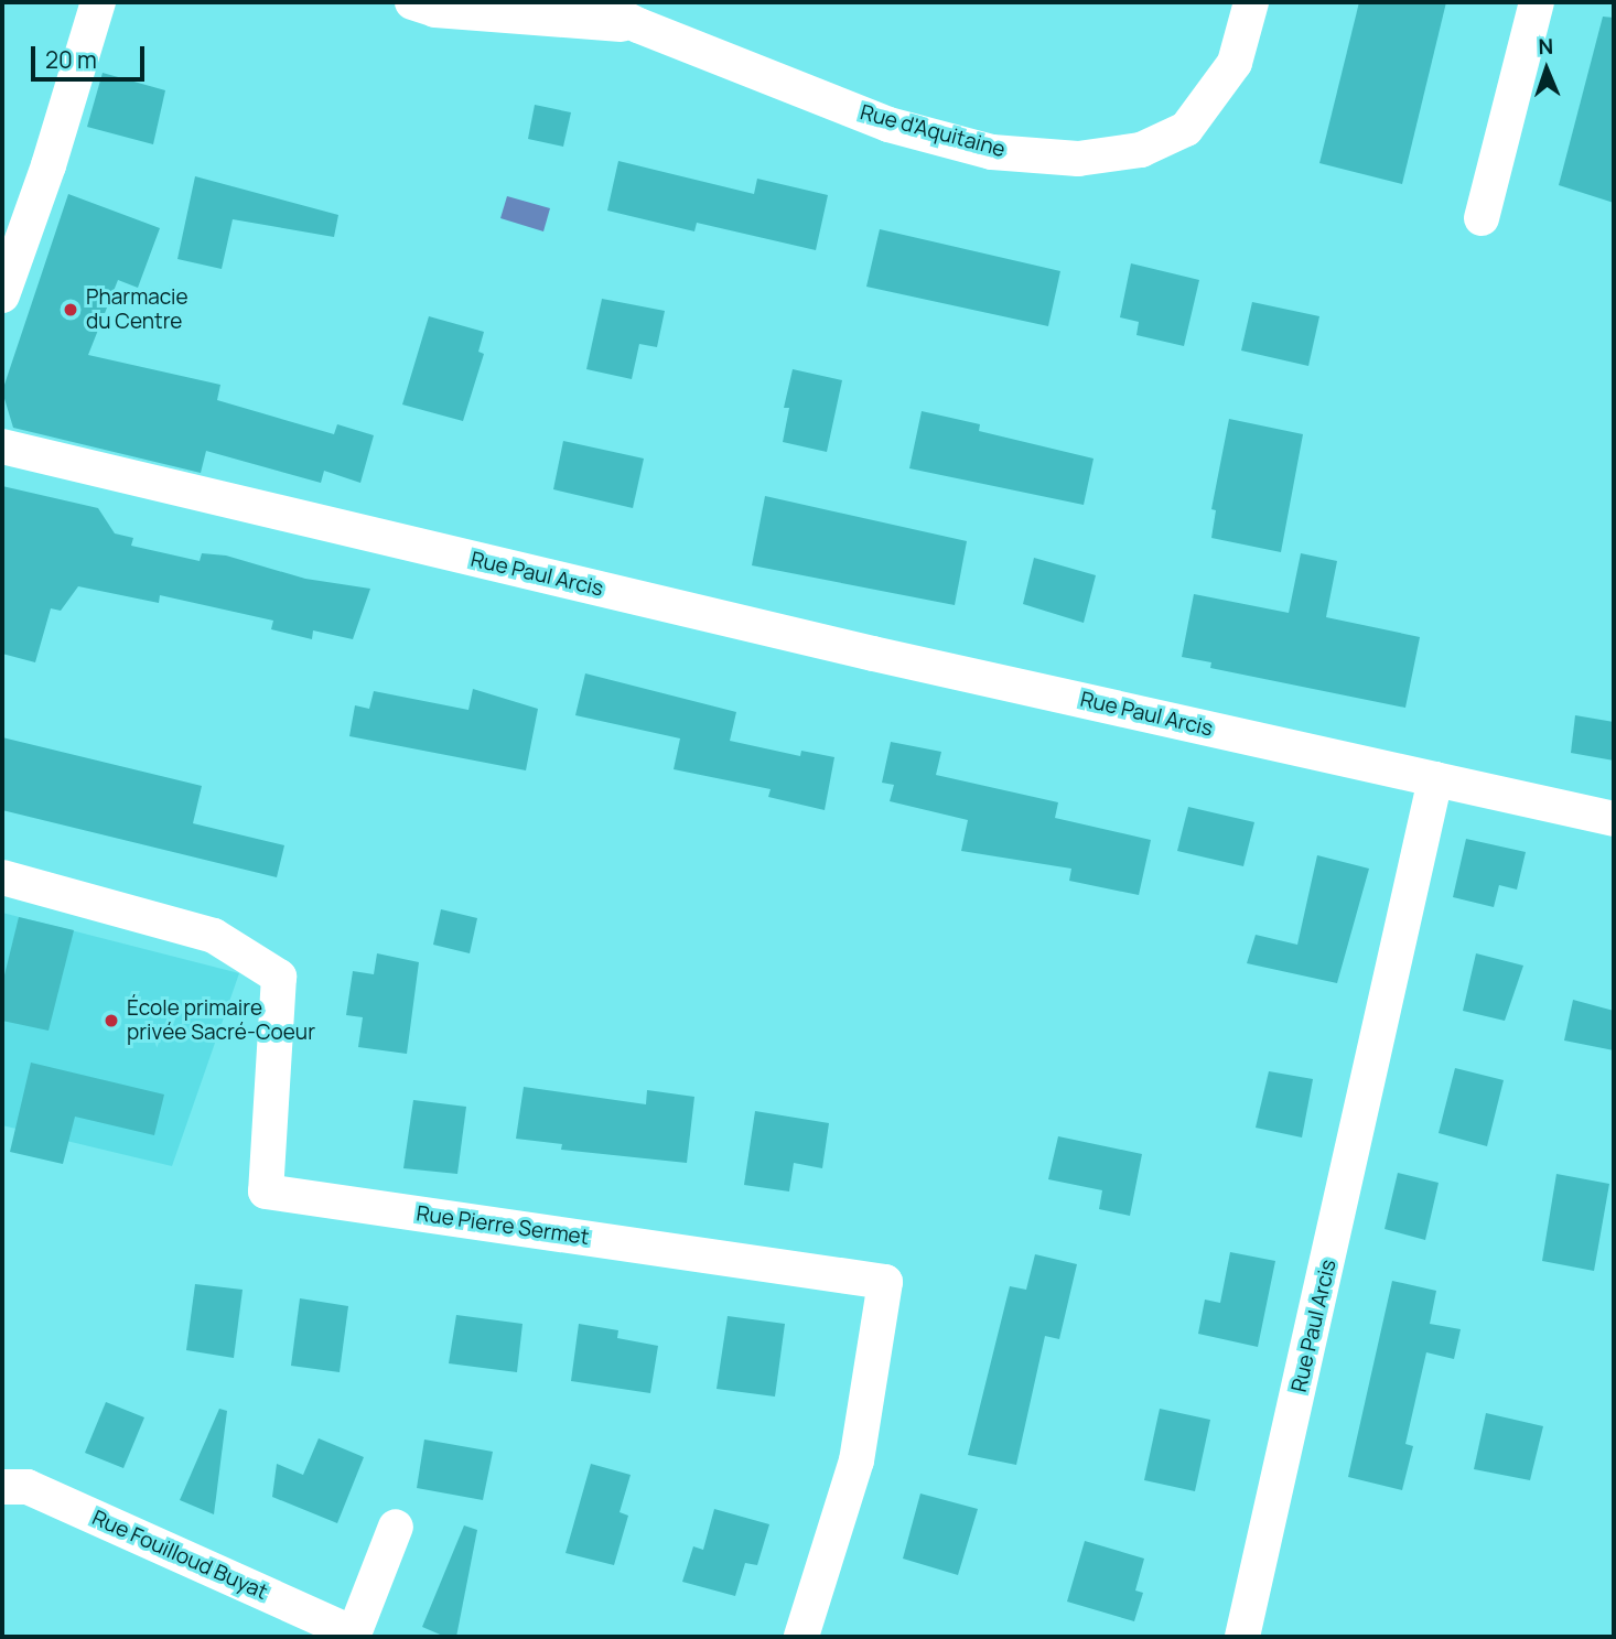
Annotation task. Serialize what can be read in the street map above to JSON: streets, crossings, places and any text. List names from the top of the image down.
{
  "streets": {
    "street": [
      "Rue d'Aquitaine",
      "Rue Paul Arcis",
      "Rue Pierre Sermet",
      "Rue Fouilloud Buyat"
    ]
  },
  "places": ["Pharmacie du Centre", "École primaire privée Sacré-Coeur"],
  "scale_bar": "20 m",
  "north": "top"
}
